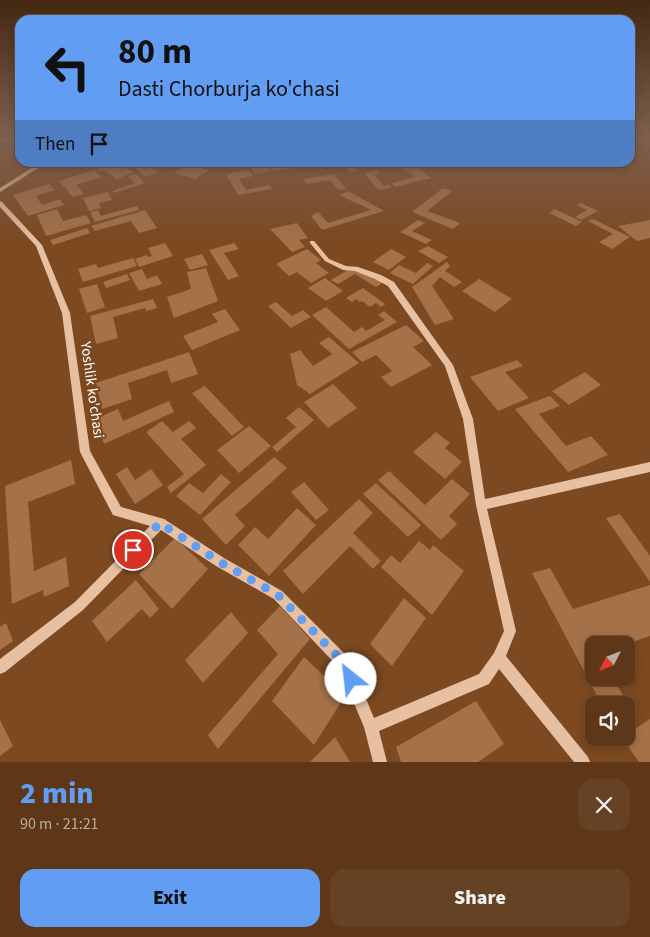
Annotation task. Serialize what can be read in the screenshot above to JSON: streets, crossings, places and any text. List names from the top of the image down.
{
  "streets": {
    "street": ["Yoshlik ko'chasi"]
  },
  "north": "bottom left",
  "page": {
    "turn": ["80 m", "Dasti Chorburja ko'chasi"],
    "then": "Then",
    "heading": ["2 min", "90 m · 21:21"],
    "buttons": ["Exit", "Share"]
  }
}
